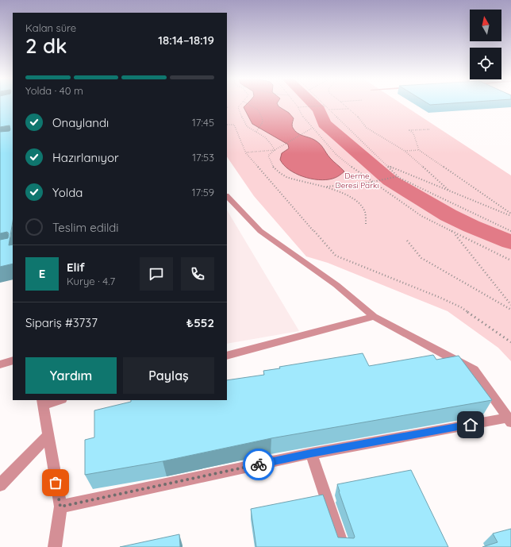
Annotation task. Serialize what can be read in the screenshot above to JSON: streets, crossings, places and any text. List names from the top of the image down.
{
  "parks": ["Derme Deresi Parkı"],
  "north": "top",
  "page": {
    "heading": ["2 dk", "Kalan süre", "18:14–18:19"],
    "panel": [
      "Elif",
      "Kurye · 4.7",
      "Sipariş #3737",
      "₺552"
    ],
    "bar": "Yolda · 40 m",
    "list": [
      ["Onaylandı", "17:45"],
      ["Hazırlanıyor", "17:53"],
      ["Yolda", "17:59"],
      "Teslim edildi"
    ],
    "round": "E",
    "buttons": ["Yardım", "Paylaş"]
  }
}
